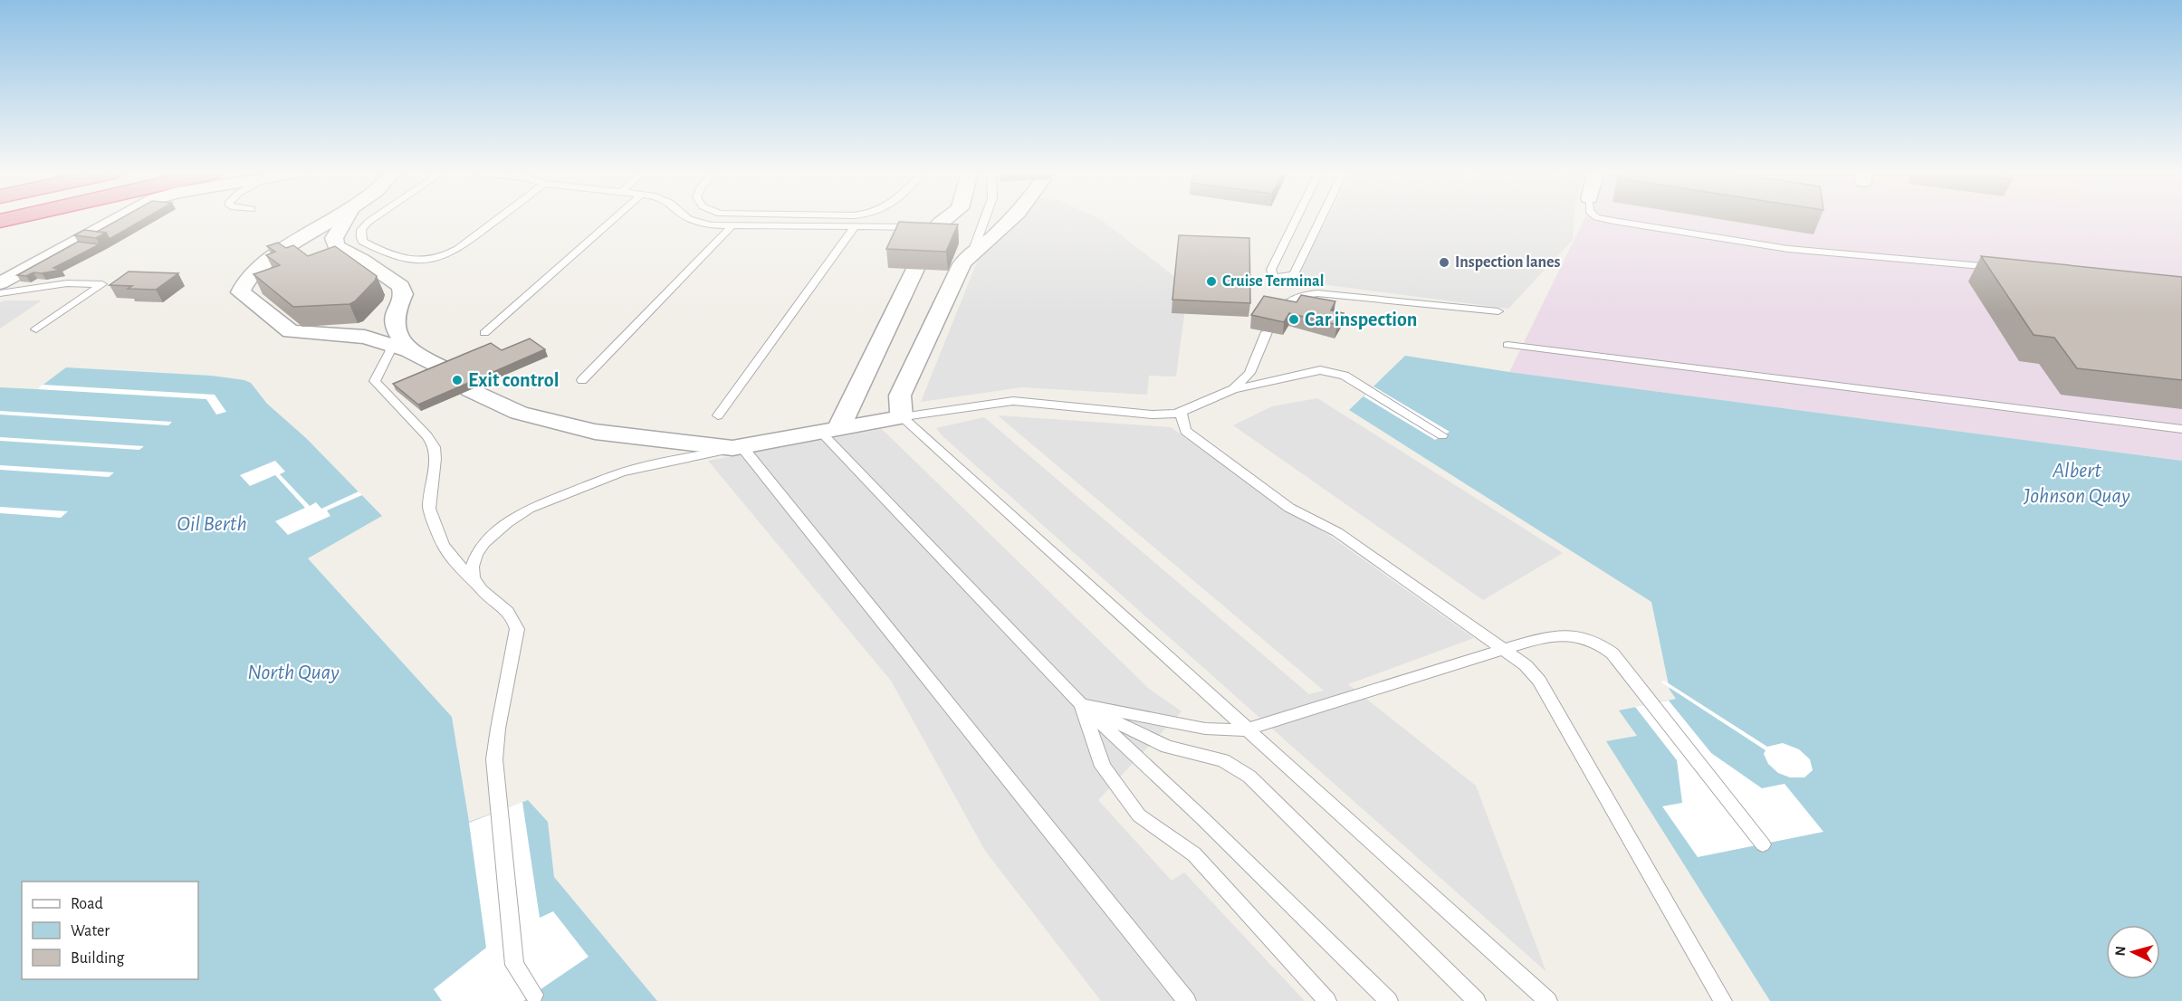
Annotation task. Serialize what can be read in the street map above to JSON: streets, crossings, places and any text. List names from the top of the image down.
{
  "water": ["Albert Johnson Quay", "Oil Berth", "North Quay"],
  "places": [
    "Inspection lanes",
    "Cruise Terminal",
    "Car inspection",
    "Exit control"
  ],
  "legend": ["Road", "Water", "Building"],
  "north": "left"
}
